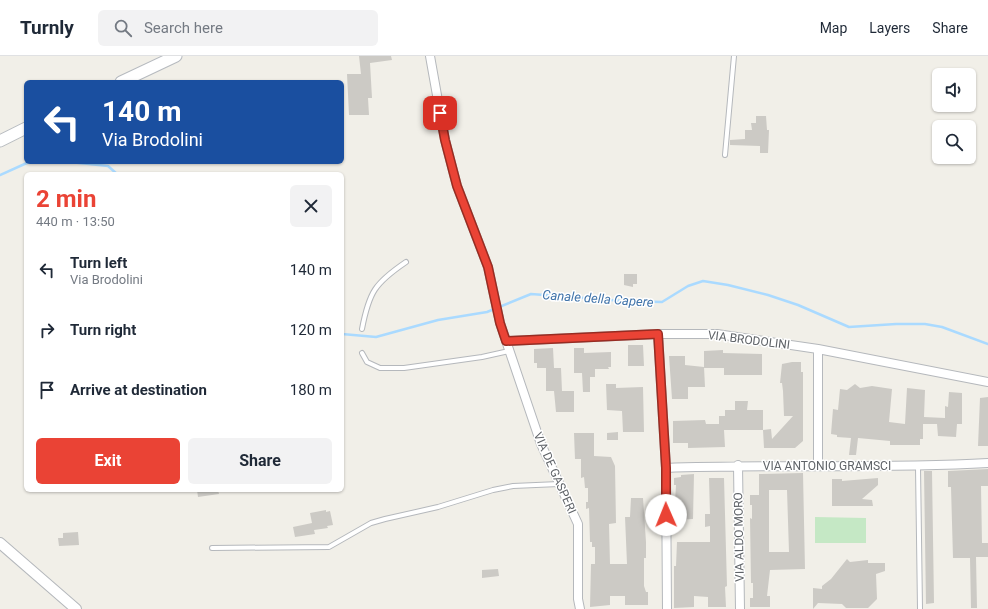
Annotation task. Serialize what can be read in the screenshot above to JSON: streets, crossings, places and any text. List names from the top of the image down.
{
  "streets": {
    "street": [
      "VIA BRODOLINI",
      "VIA ANTONIO GRAMSCI",
      "VIA DE GASPERI",
      "VIA ALDO MORO"
    ]
  },
  "crossings": [
    ["VIA BRODOLINI", "VIA DE GASPERI"],
    ["VIA ANTONIO GRAMSCI", "VIA ALDO MORO"]
  ],
  "water": ["Canale della Capere"],
  "page": {
    "header": "Turnly",
    "search": "Search here",
    "nav": ["Map", "Layers", "Share"],
    "turn": ["140 m", "Via Brodolini"],
    "heading": ["2 min", "440 m · 13:50"],
    "list": [
      {
        "name": "Turn left",
        "note": "Via Brodolini",
        "value": "140 m"
      },
      {
        "name": "Turn right",
        "value": "120 m"
      },
      {
        "name": "Arrive at destination",
        "value": "180 m"
      }
    ],
    "buttons": ["Exit", "Share"]
  }
}
